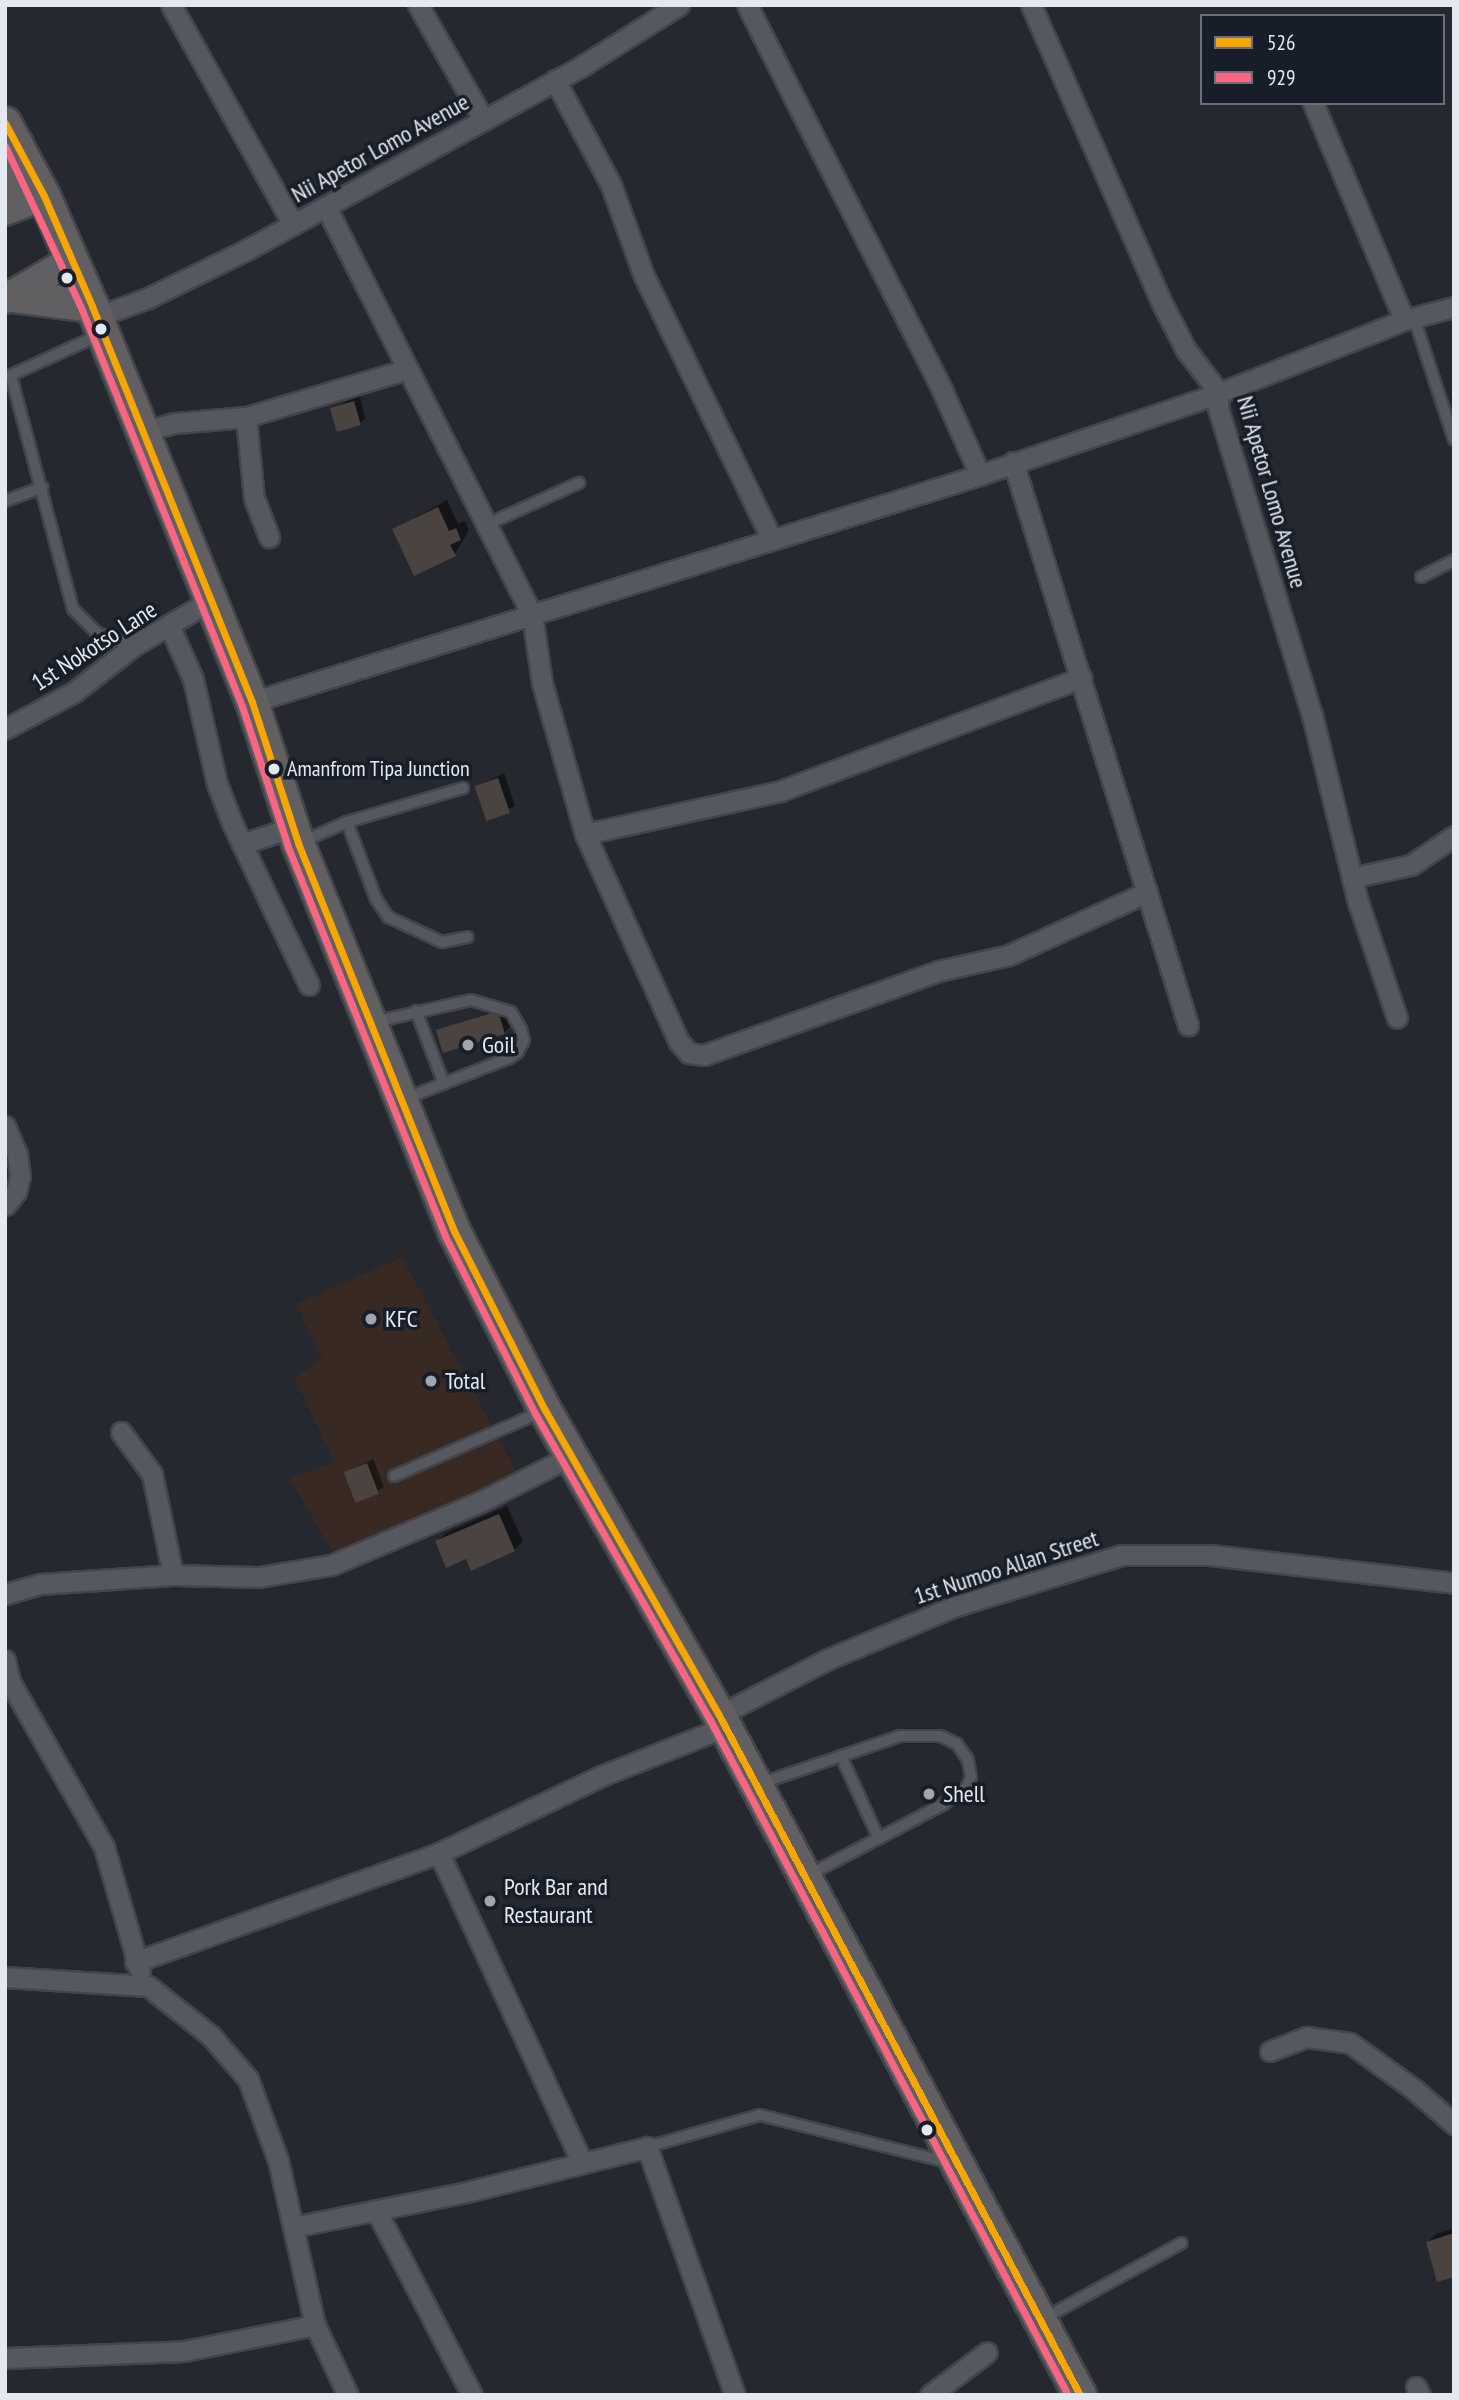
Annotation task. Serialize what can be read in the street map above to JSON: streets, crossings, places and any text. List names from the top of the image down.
{
  "streets": {
    "street": ["Nii Apetor Lomo Avenue", "1st Nokotso Lane", "1st Numoo Allan Street"]
  },
  "places": [
    "Amanfrom Tipa Junction",
    "Goil",
    "KFC",
    "Total",
    "Shell",
    "Pork Bar and Restaurant"
  ],
  "lines": ["transit line 526", "transit line 929"],
  "legend": ["526", "929"]
}
